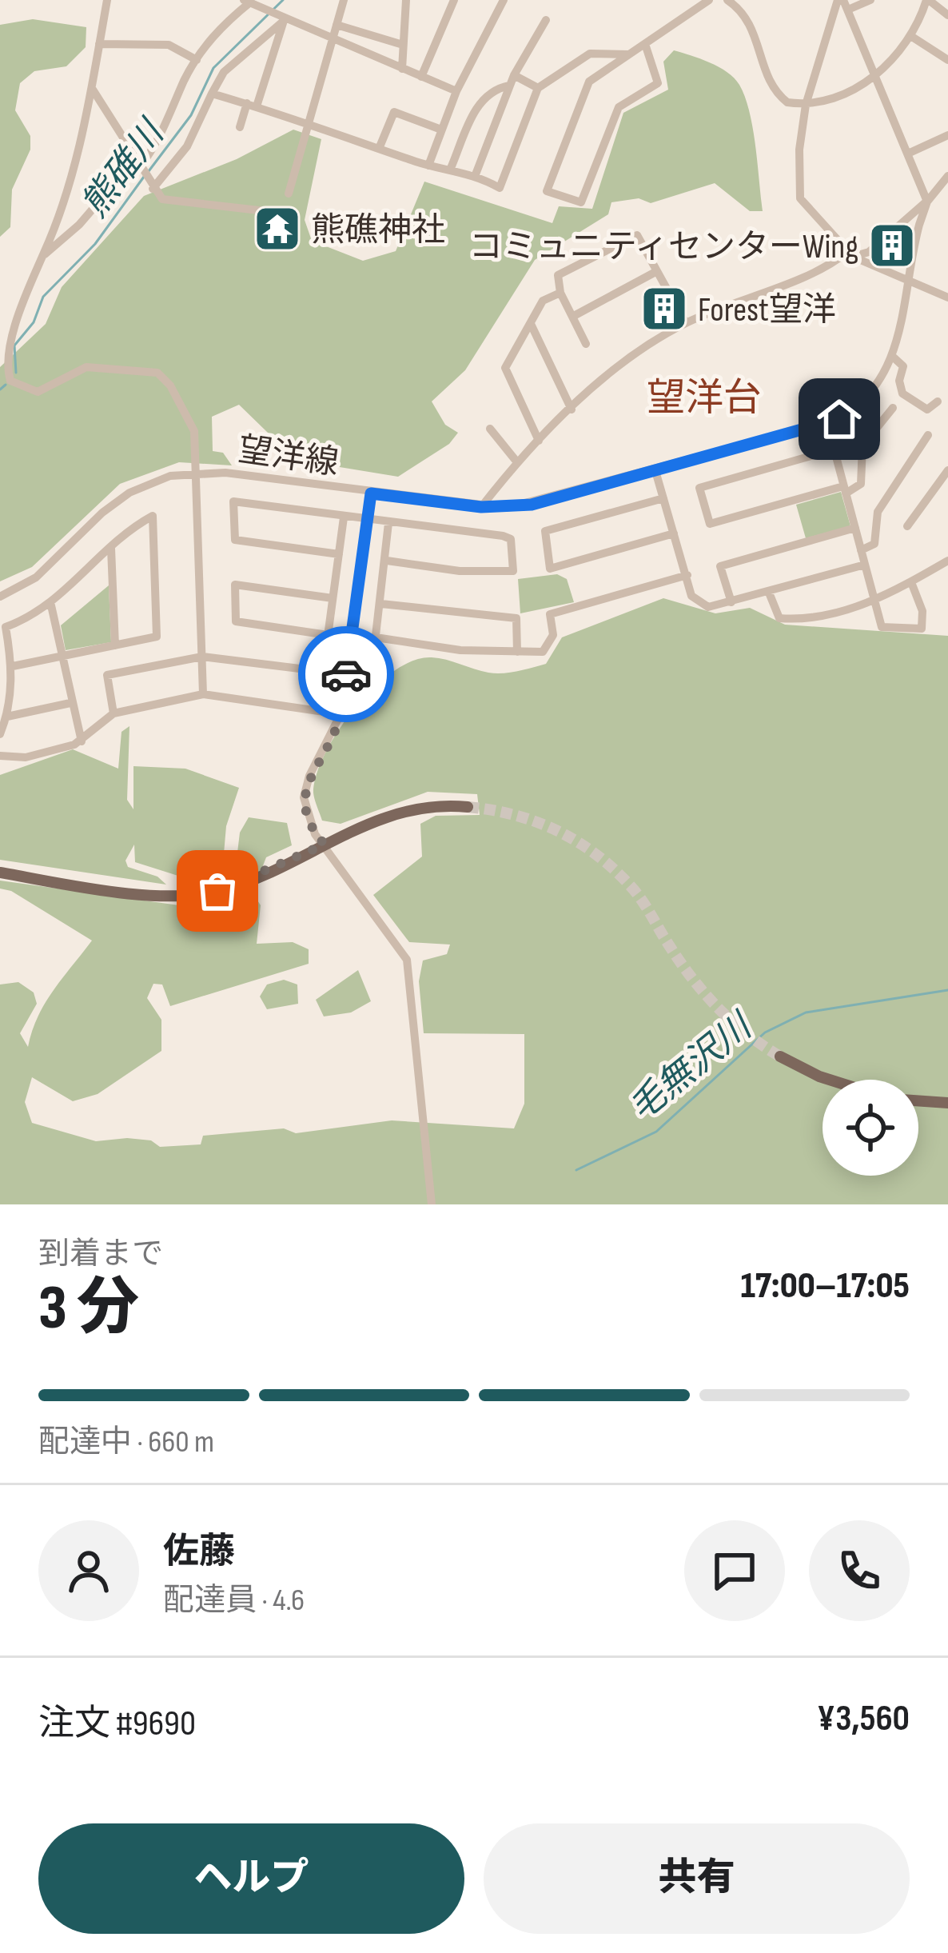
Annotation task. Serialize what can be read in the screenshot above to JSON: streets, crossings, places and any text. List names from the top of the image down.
{
  "streets": {
    "street": ["望洋線"]
  },
  "districts": ["望洋台"],
  "water": ["熊碓川", "毛無沢川"],
  "places": {
    "temple": ["熊礁神社"],
    "building": ["コミュニティセンターWing", "Forest望洋"]
  },
  "page": {
    "heading": ["3 分", "到着まで", "17:00–17:05"],
    "panel": [
      "佐藤",
      "配達員 · 4.6",
      "注文 #9690",
      "¥3,560"
    ],
    "bar": "配達中 · 660 m",
    "buttons": ["ヘルプ", "共有"]
  }
}
